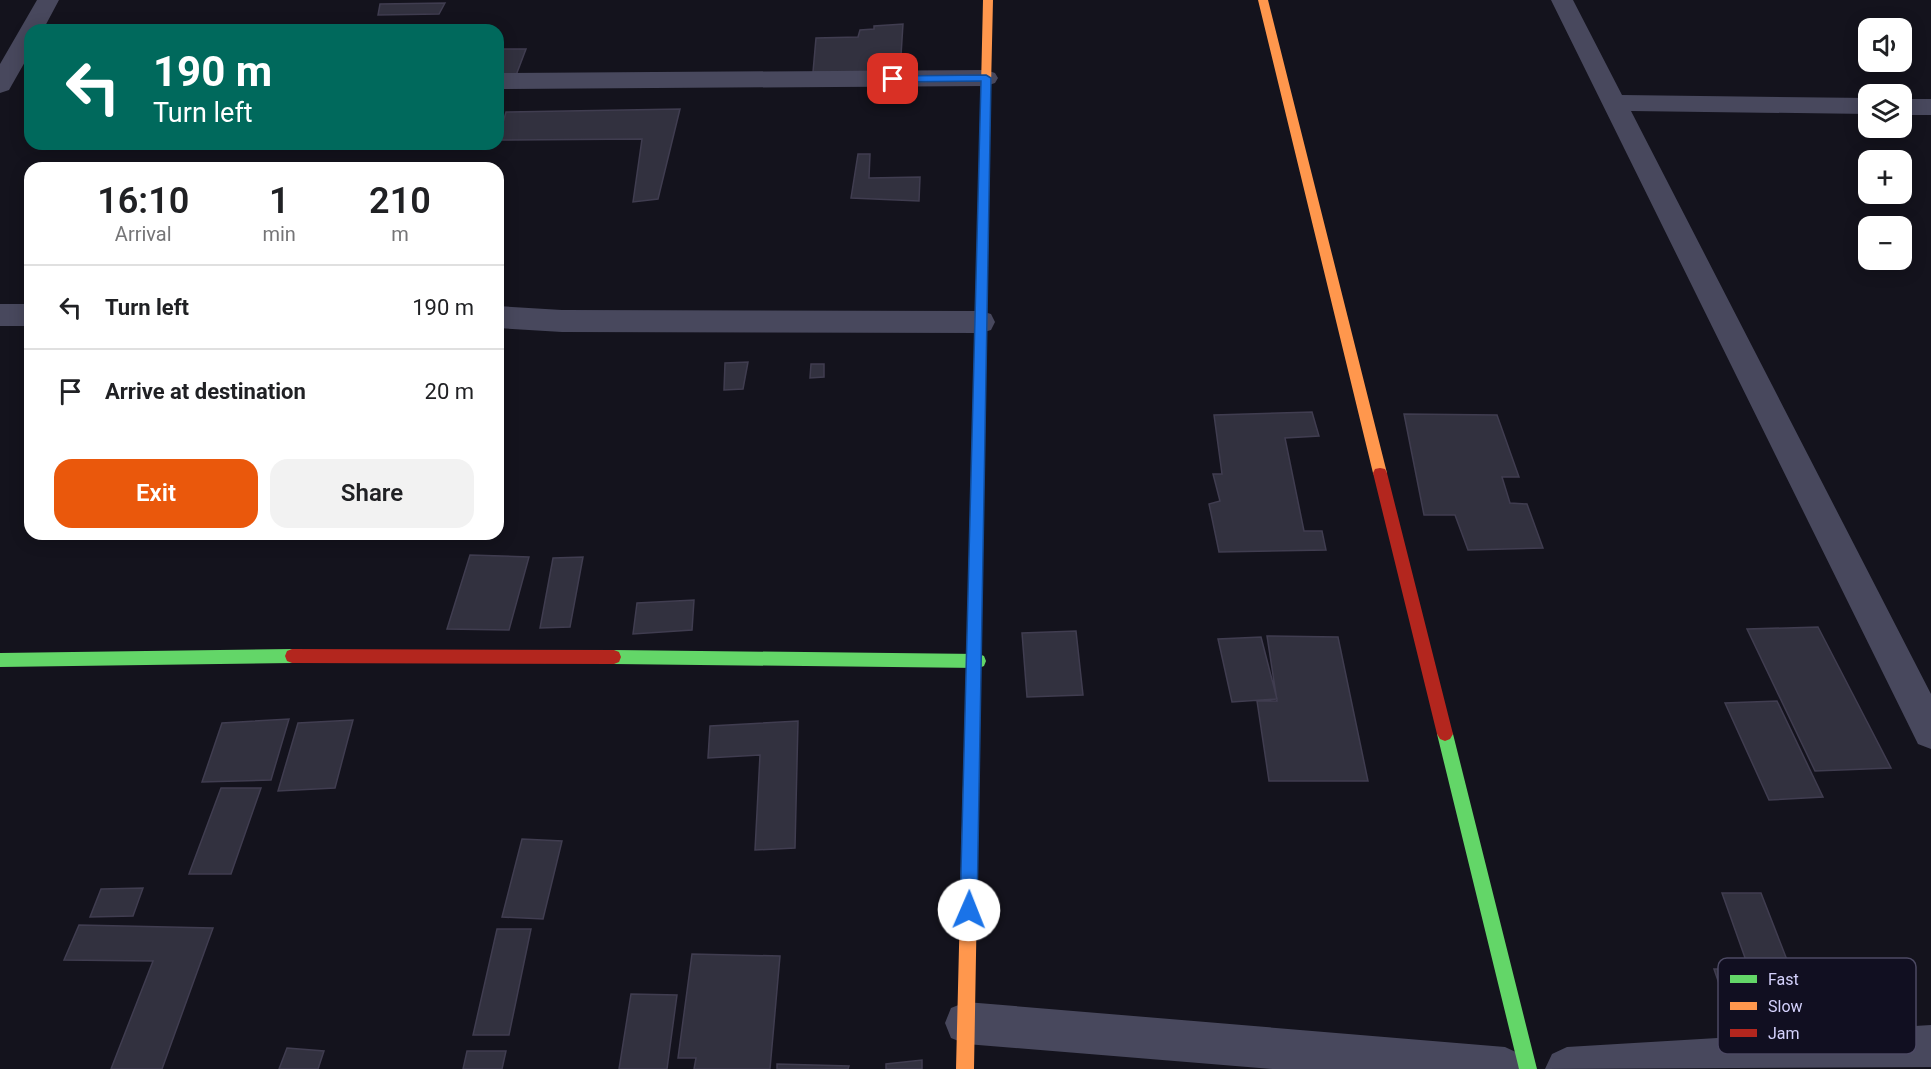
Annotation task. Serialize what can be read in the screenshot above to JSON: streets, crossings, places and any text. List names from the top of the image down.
{
  "legend": ["Fast", "Slow", "Jam"],
  "page": {
    "map_buttons": ["+", "−"],
    "turn": ["190 m", "Turn left"],
    "eta": [
      "16:10",
      "Arrival",
      "1",
      "min",
      "210",
      "m"
    ],
    "list": [
      {
        "name": "Turn left",
        "value": "190 m"
      },
      {
        "name": "Arrive at destination",
        "value": "20 m"
      }
    ],
    "buttons": ["Exit", "Share"]
  }
}
